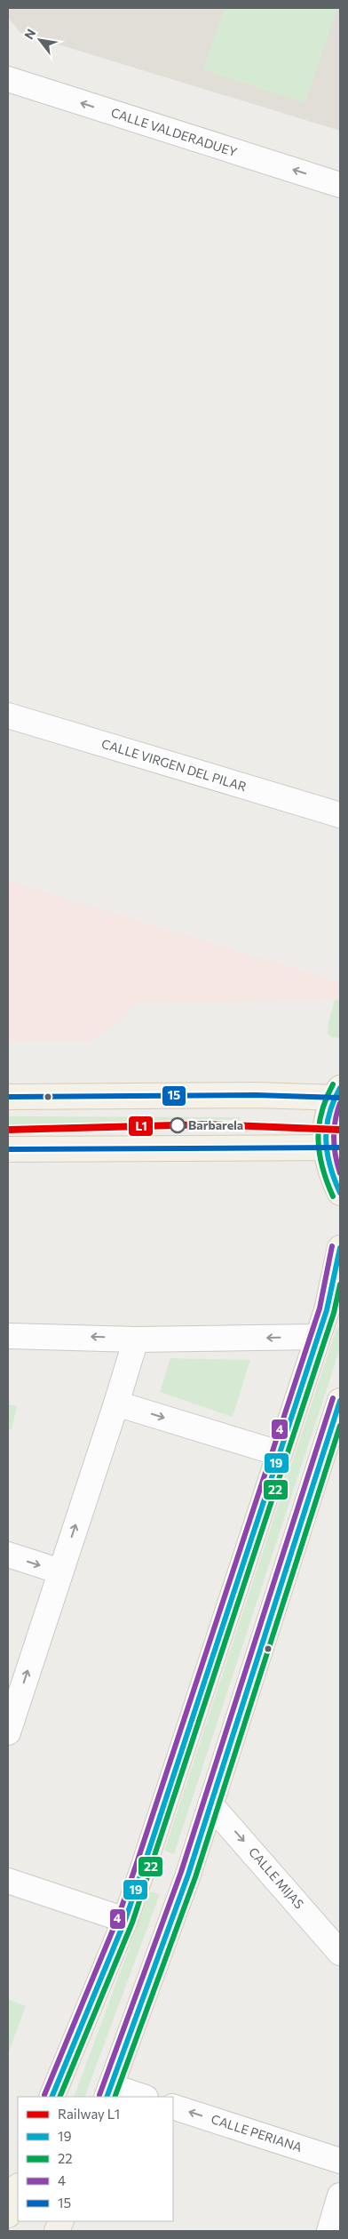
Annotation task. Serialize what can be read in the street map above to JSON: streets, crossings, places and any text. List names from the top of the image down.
{
  "streets": {
    "street": [
      "CALLE VALDERADUEY",
      "CALLE VIRGEN DEL PILAR",
      "CALLE MIJAS",
      "CALLE PERIANA"
    ]
  },
  "one_way": ["CALLE VALDERADUEY", "CALLE MIJAS", "CALLE PERIANA"],
  "places": ["Barbarela"],
  "lines": [
    "transit line 22",
    "transit line 19",
    "transit line 15",
    "transit line 4",
    "rail line L1"
  ],
  "legend": [
    "Railway L1",
    "19",
    "22",
    "4",
    "15"
  ],
  "north": "top left"
}
